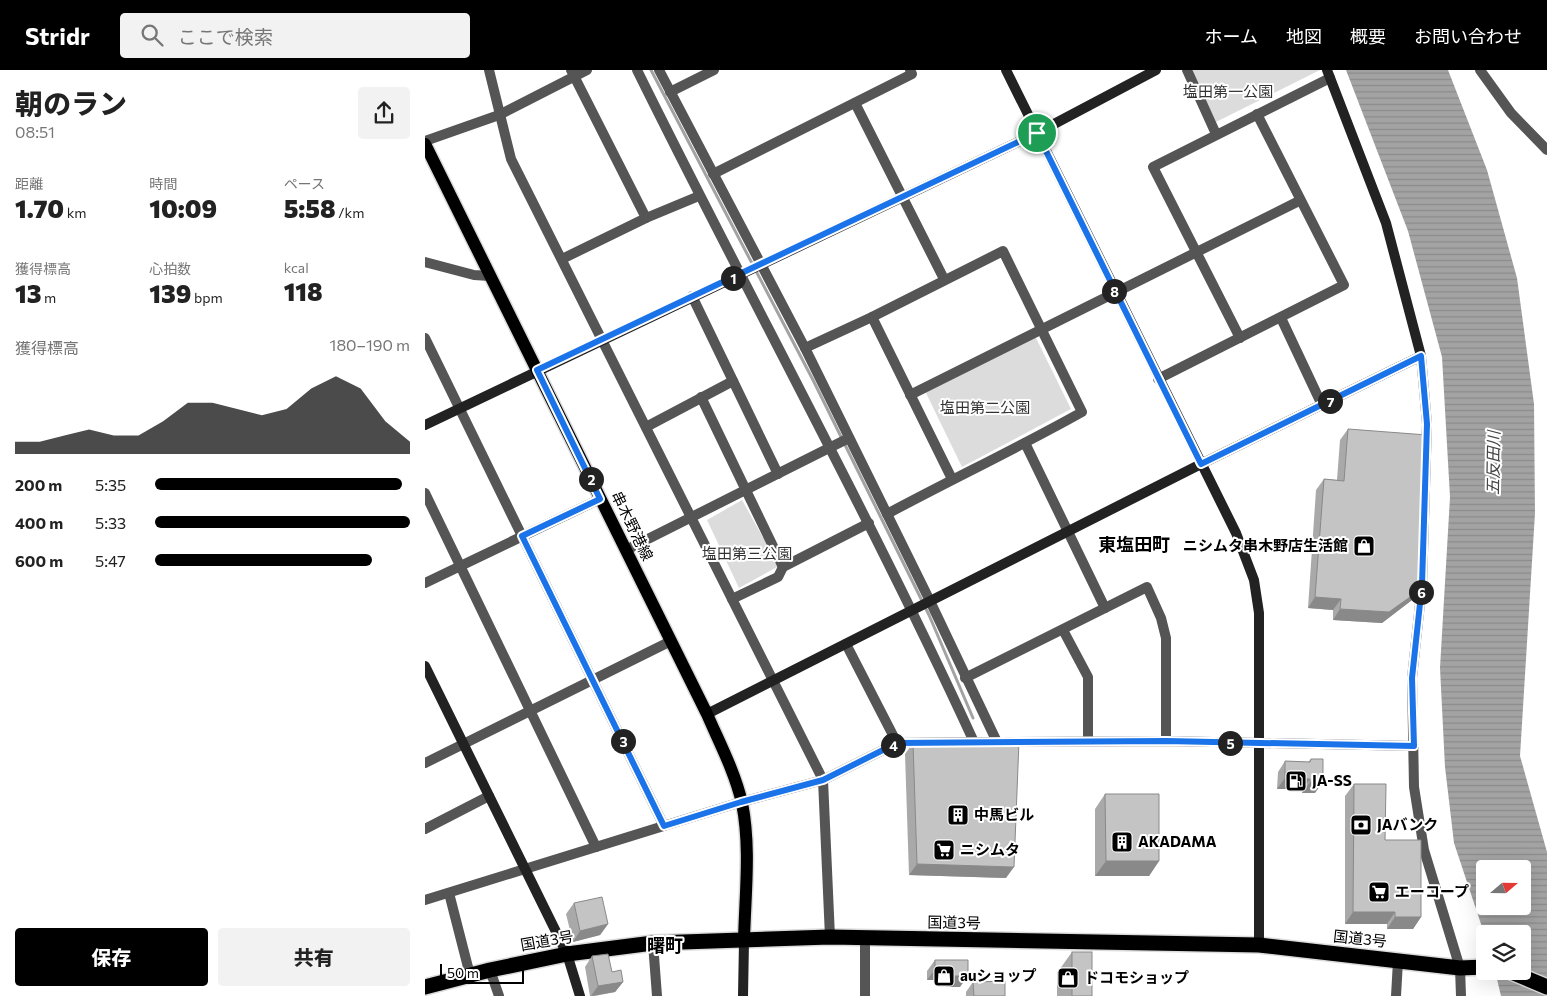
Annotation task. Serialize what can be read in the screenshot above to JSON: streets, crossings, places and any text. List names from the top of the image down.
{
  "streets": {
    "highway": ["国道3号"],
    "main road": ["串木野港線"]
  },
  "crossings": [
    ["串木野港線", "国道3号"]
  ],
  "districts": ["東塩田町", "曙町"],
  "water": ["五反田川"],
  "parks": ["塩田第一公園", "塩田第二公園", "塩田第三公園"],
  "places": {
    "shop": ["ニシムタ串木野店生活館", "auショップ", "ドコモショップ"],
    "fuel station": ["JA-SS"],
    "building": ["中馬ビル", "AKADAMA"],
    "bank": ["JAバンク"],
    "supermarket": ["ニシムタ", "エーコープ"]
  },
  "scale_bar": "50 m",
  "north": "right",
  "page": {
    "header": "Stridr",
    "search": "ここで検索",
    "nav": [
      "ホーム",
      "地図",
      "概要",
      "お問い合わせ"
    ],
    "heading": ["朝のラン", "08:51"],
    "stats": [
      ["距離", "1.70 km"],
      ["時間", "10:09"],
      ["ペース", "5:58 /km"],
      ["獲得標高", "13 m"],
      ["心拍数", "139 bpm"],
      ["kcal", "118"]
    ],
    "pins": [
      "1",
      "8",
      "7",
      "2",
      "6",
      "3",
      "5",
      "4"
    ],
    "chart": ["獲得標高", "180–190 m"],
    "list": [
      {
        "name": "200 m",
        "note": "5:35"
      },
      {
        "name": "400 m",
        "note": "5:33"
      },
      {
        "name": "600 m",
        "note": "5:47"
      }
    ],
    "buttons": ["保存", "共有"],
    "scale": "50 m"
  }
}
